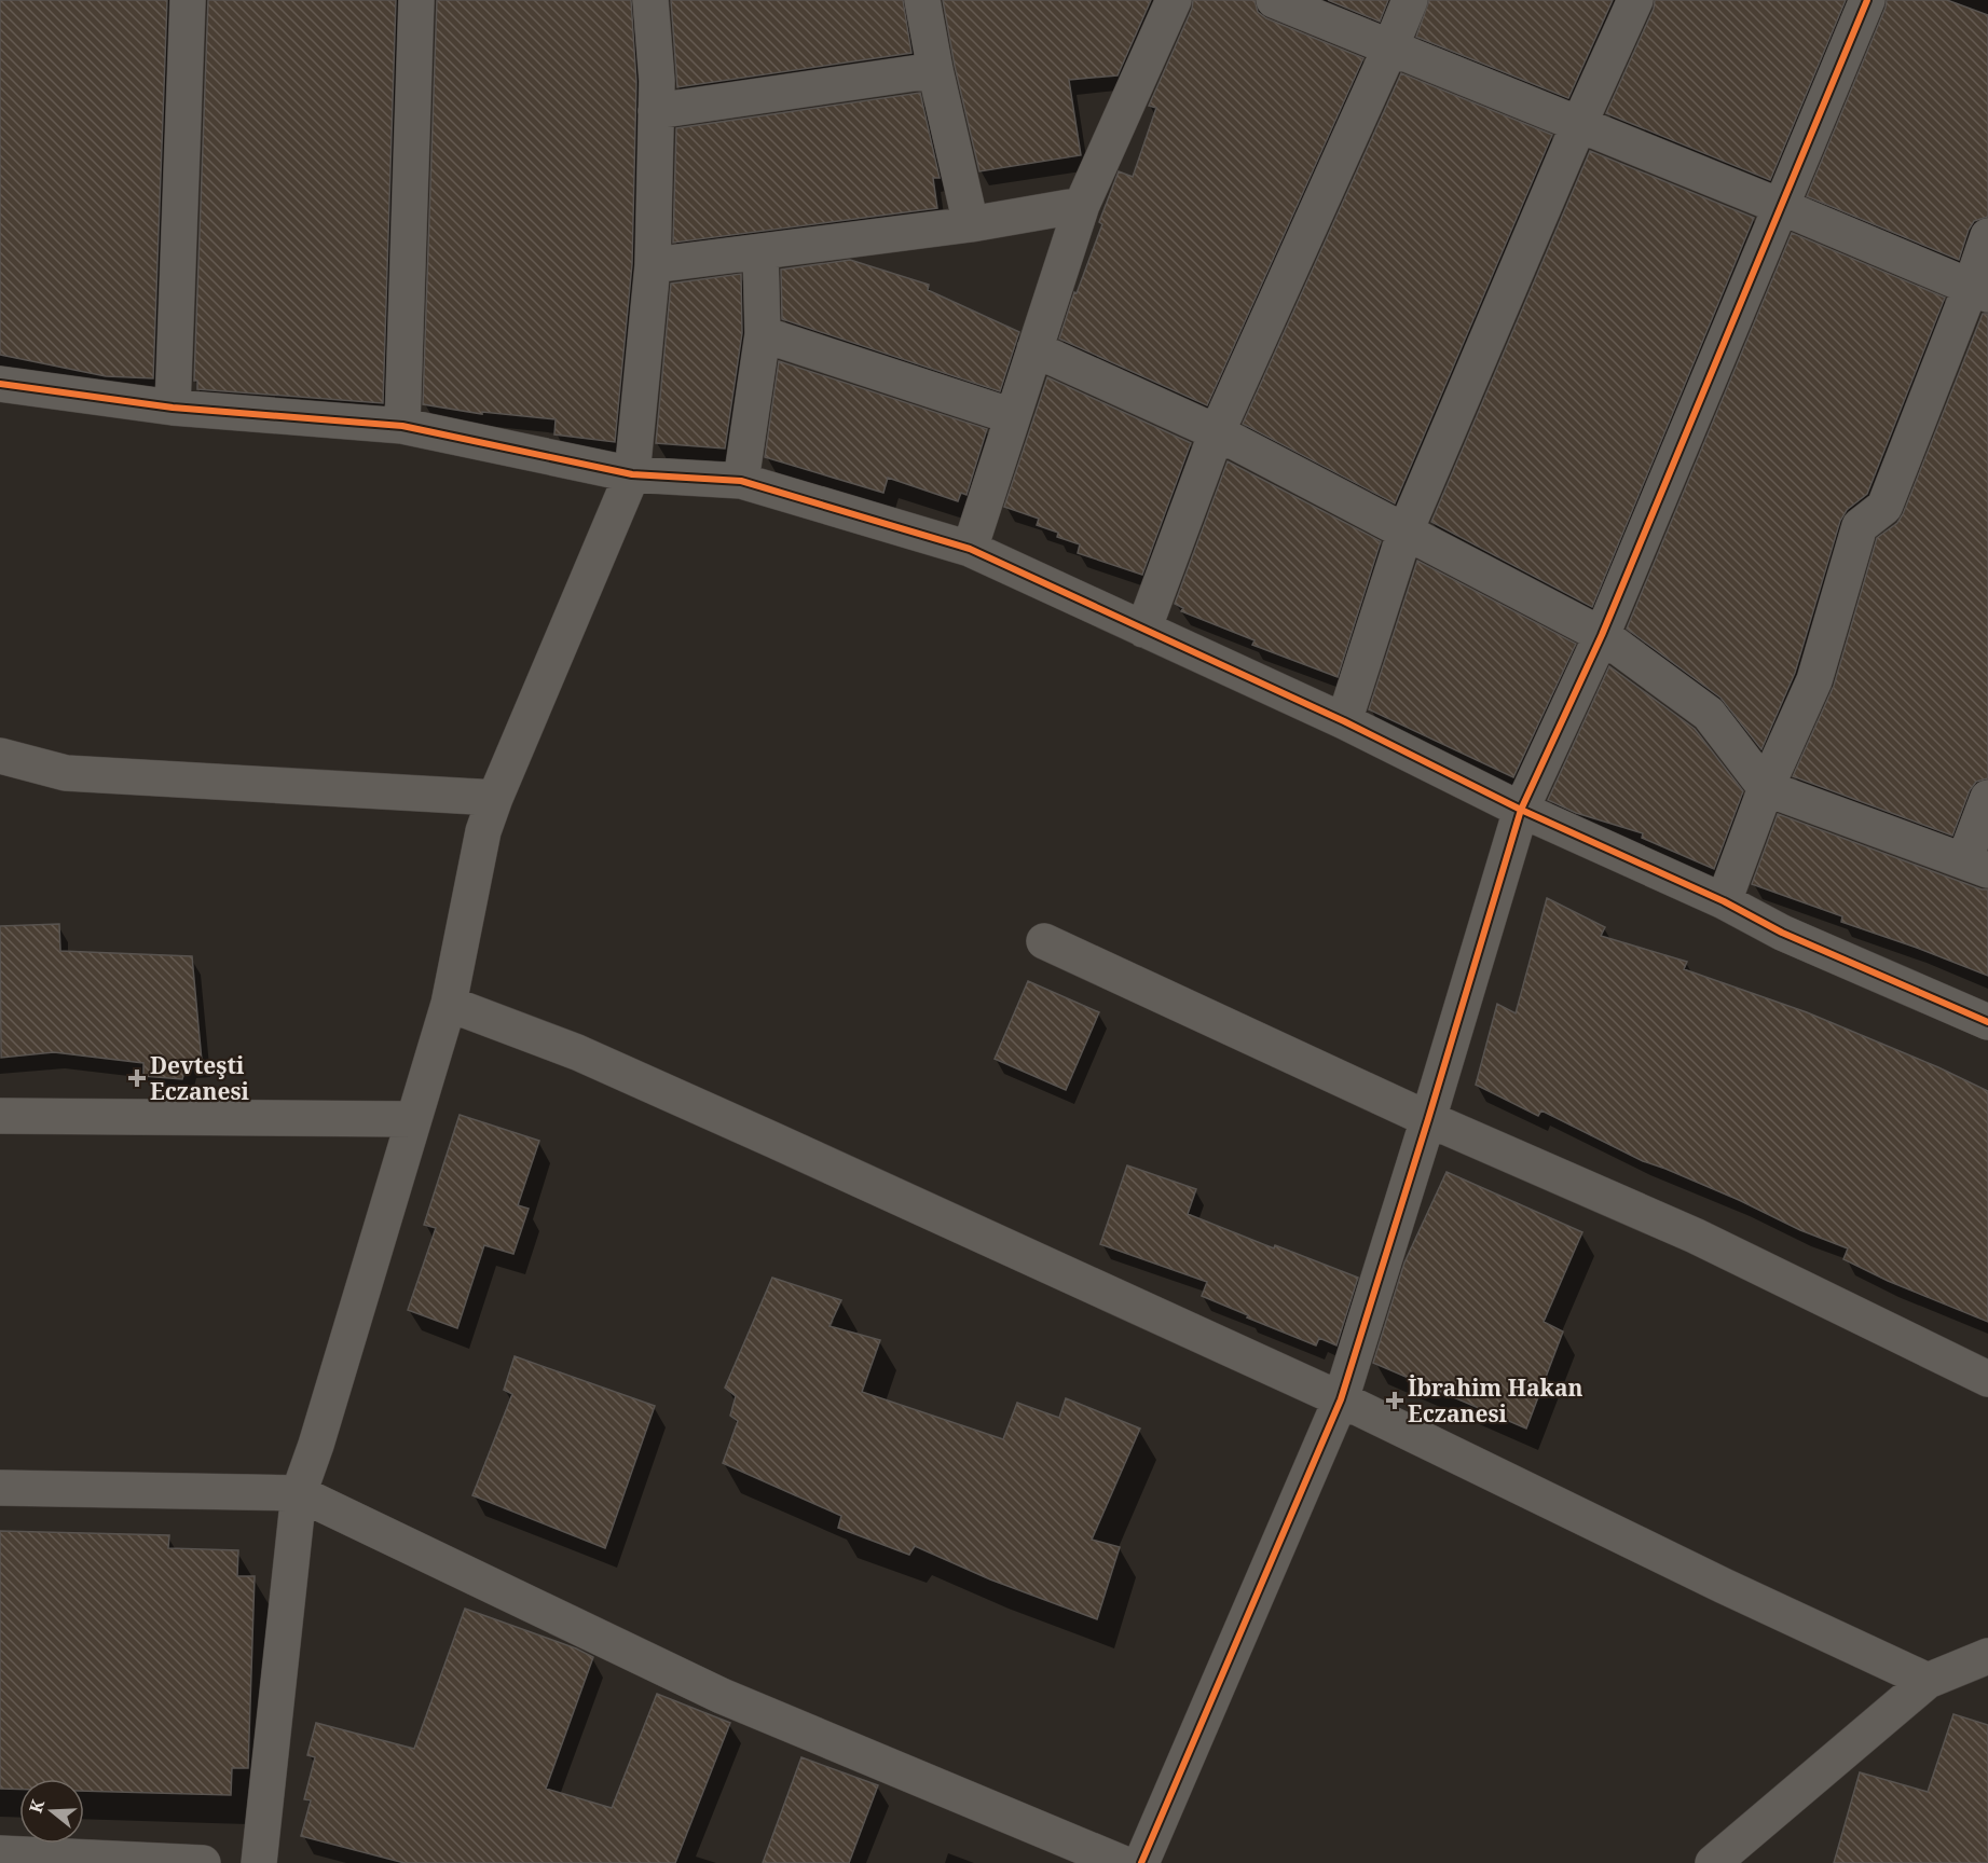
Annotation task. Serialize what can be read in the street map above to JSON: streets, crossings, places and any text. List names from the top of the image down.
{
  "places": {
    "health": ["Devteşti Eczanesi", "İbrahim Hakan Eczanesi"]
  },
  "north": "left"
}
